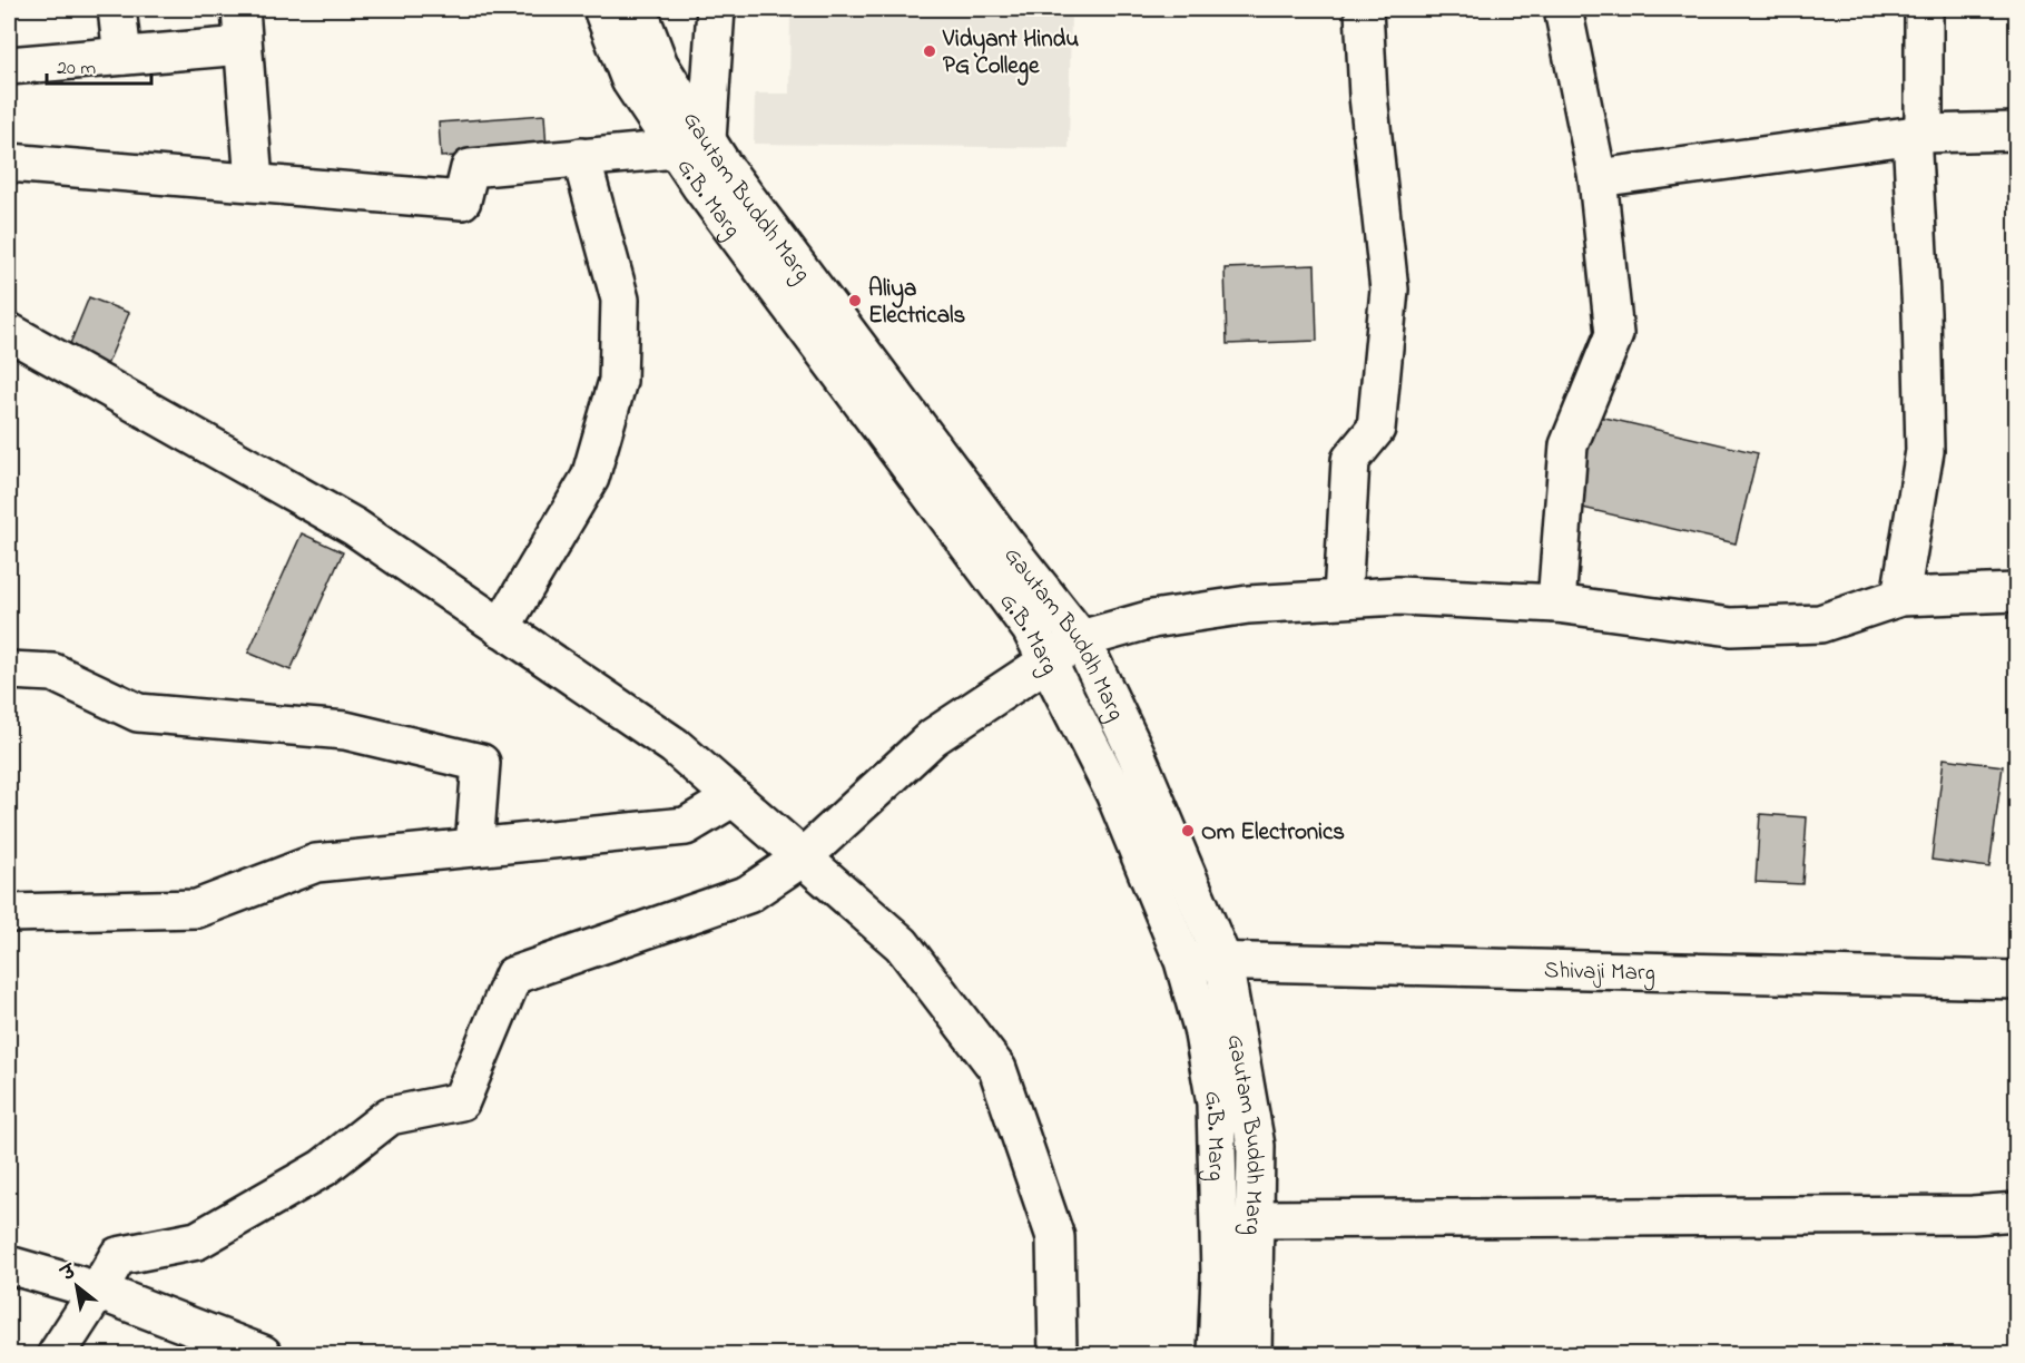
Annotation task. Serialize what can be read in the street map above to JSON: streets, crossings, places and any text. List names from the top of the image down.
{
  "streets": {
    "street": ["Gautam Buddh Marg", "G.B. Marg", "Shivaji Marg"]
  },
  "crossings": [
    ["Gautam Buddh Marg", "G.B. Marg"],
    ["Gautam Buddh Marg", "Shivaji Marg"],
    ["G.B. Marg", "Shivaji Marg"]
  ],
  "places": ["Vidyant Hindu PG College", "Aliya Electricals", "Om Electronics"],
  "scale_bar": "20 m",
  "north": "top left"
}
